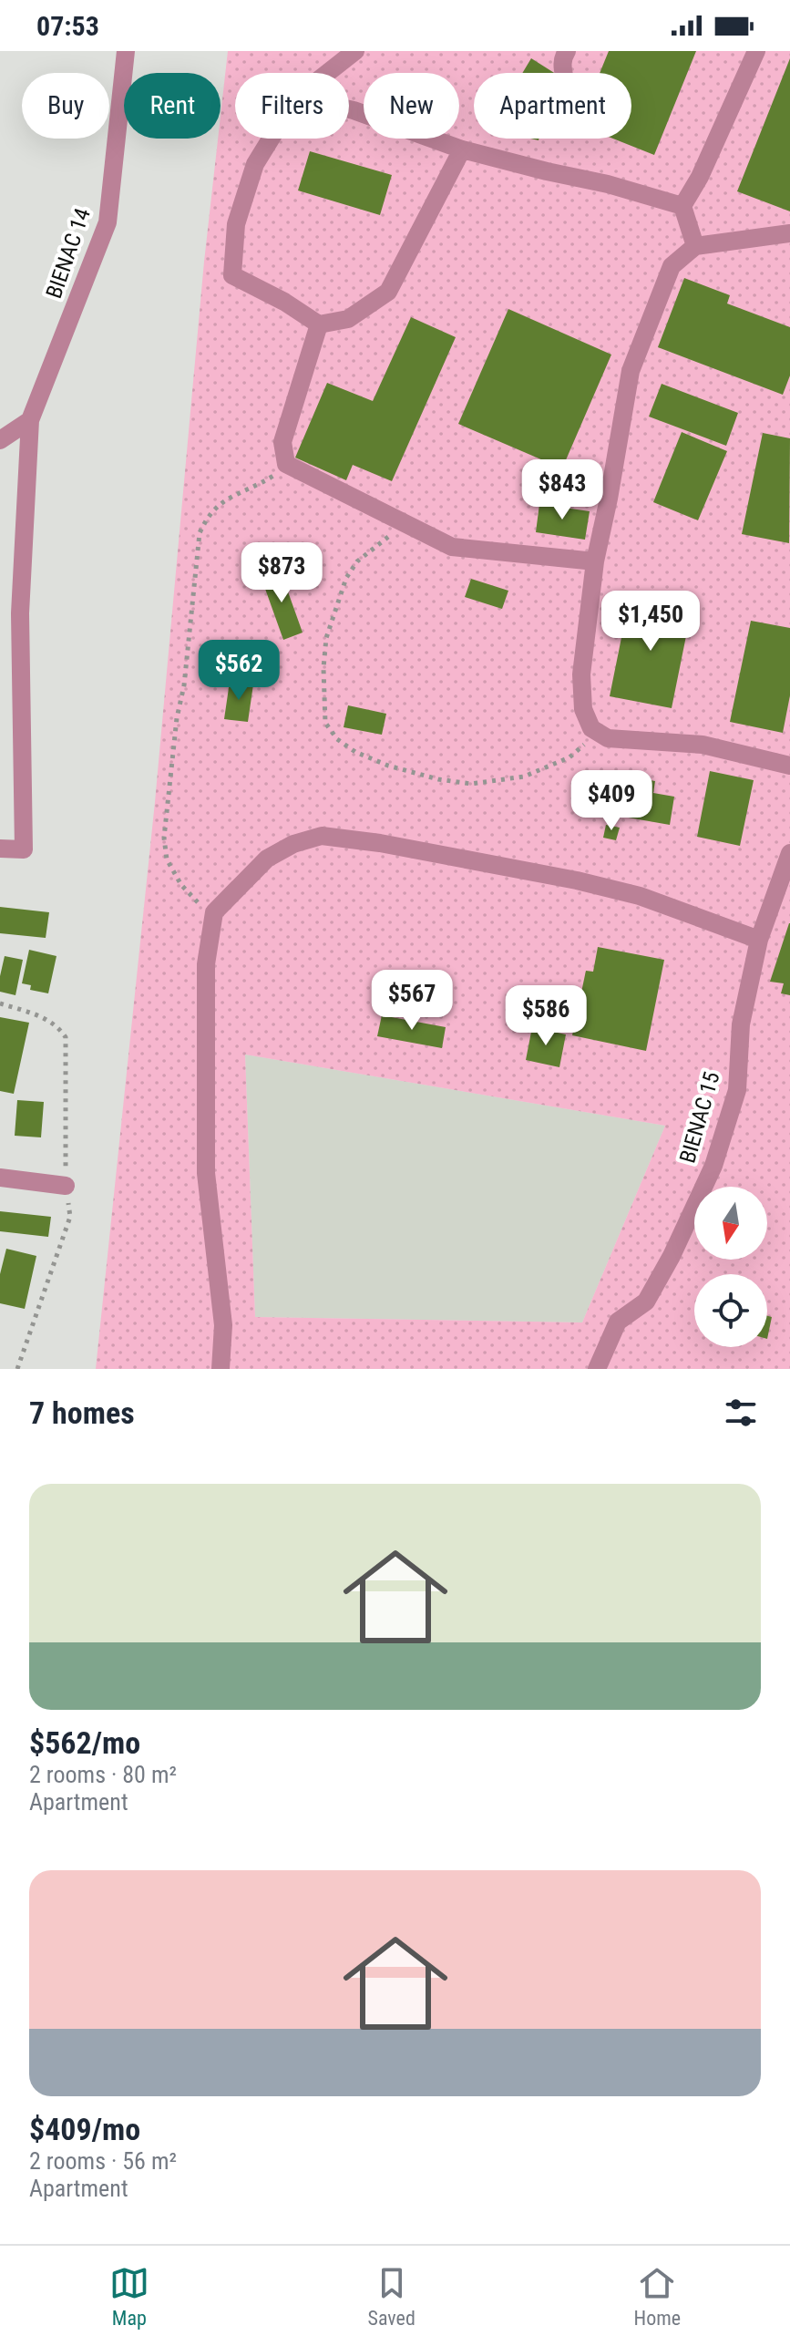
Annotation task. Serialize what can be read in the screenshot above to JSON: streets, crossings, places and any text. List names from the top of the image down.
{
  "streets": {
    "street": ["BIENAC 14", "BIENAC 15"]
  },
  "north": "bottom",
  "page": {
    "status": "07:53",
    "chip": [
      "Buy",
      "Rent",
      "Filters",
      "New",
      "Apartment"
    ],
    "price": [
      "$843",
      "$873",
      "$1,450",
      "$562",
      "$409",
      "$567",
      "$586"
    ],
    "heading": "7 homes",
    "list": [
      {
        "name": "$562/mo",
        "note": "2 rooms · 80 m² · Apartment"
      },
      {
        "name": "$409/mo",
        "note": "2 rooms · 56 m² · Apartment"
      }
    ],
    "tabs": ["Map", "Saved", "Home"]
  }
}
